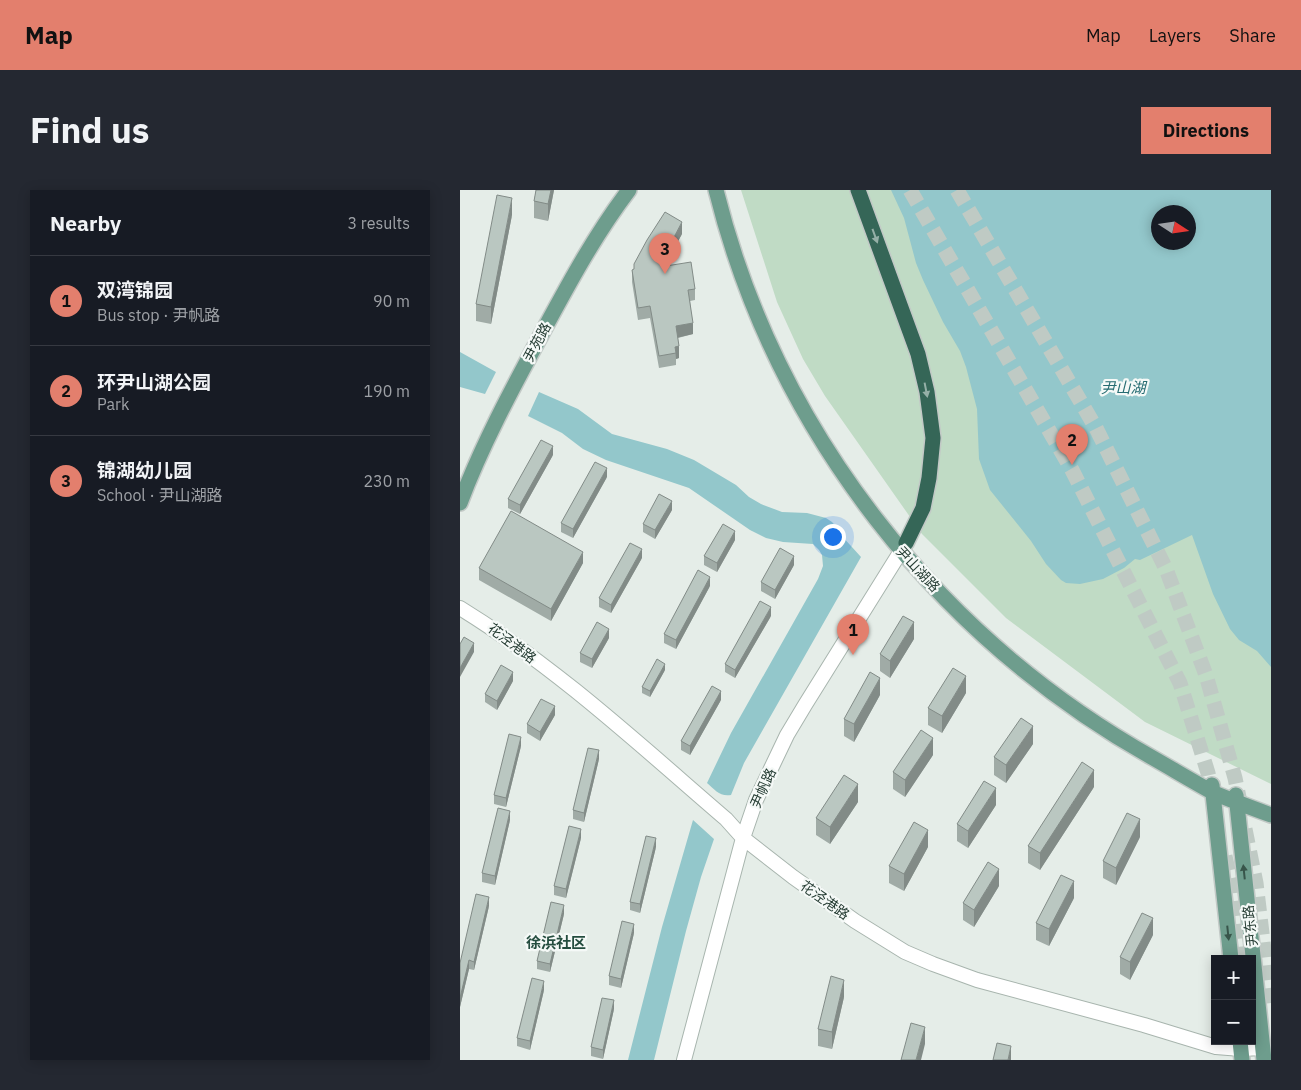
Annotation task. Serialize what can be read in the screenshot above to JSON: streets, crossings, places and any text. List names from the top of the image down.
{
  "streets": {
    "main road": ["尹苑路", "尹山湖路", "尹东路"],
    "street": ["花泾港路", "尹帆路"]
  },
  "crossings": [
    ["尹山湖路", "尹帆路"],
    ["尹山湖路", "尹东路"],
    ["花泾港路", "尹帆路"],
    ["花泾港路", "尹东路"]
  ],
  "districts": ["徐浜社区"],
  "water": ["尹山湖"],
  "north": "right",
  "page": {
    "header": "Map",
    "nav": ["Map", "Layers", "Share"],
    "title": "Find us",
    "buttons": "Directions",
    "heading": ["Nearby", "3 results"],
    "pins": ["3", "2", "1"],
    "list": [
      {
        "mark": "1",
        "name": "双湾锦园",
        "note": "Bus stop · 尹帆路",
        "value": "90 m"
      },
      {
        "mark": "2",
        "name": "环尹山湖公园",
        "note": "Park",
        "value": "190 m"
      },
      {
        "mark": "3",
        "name": "锦湖幼儿园",
        "note": "School · 尹山湖路",
        "value": "230 m"
      }
    ],
    "map_buttons": ["+", "−"]
  }
}
